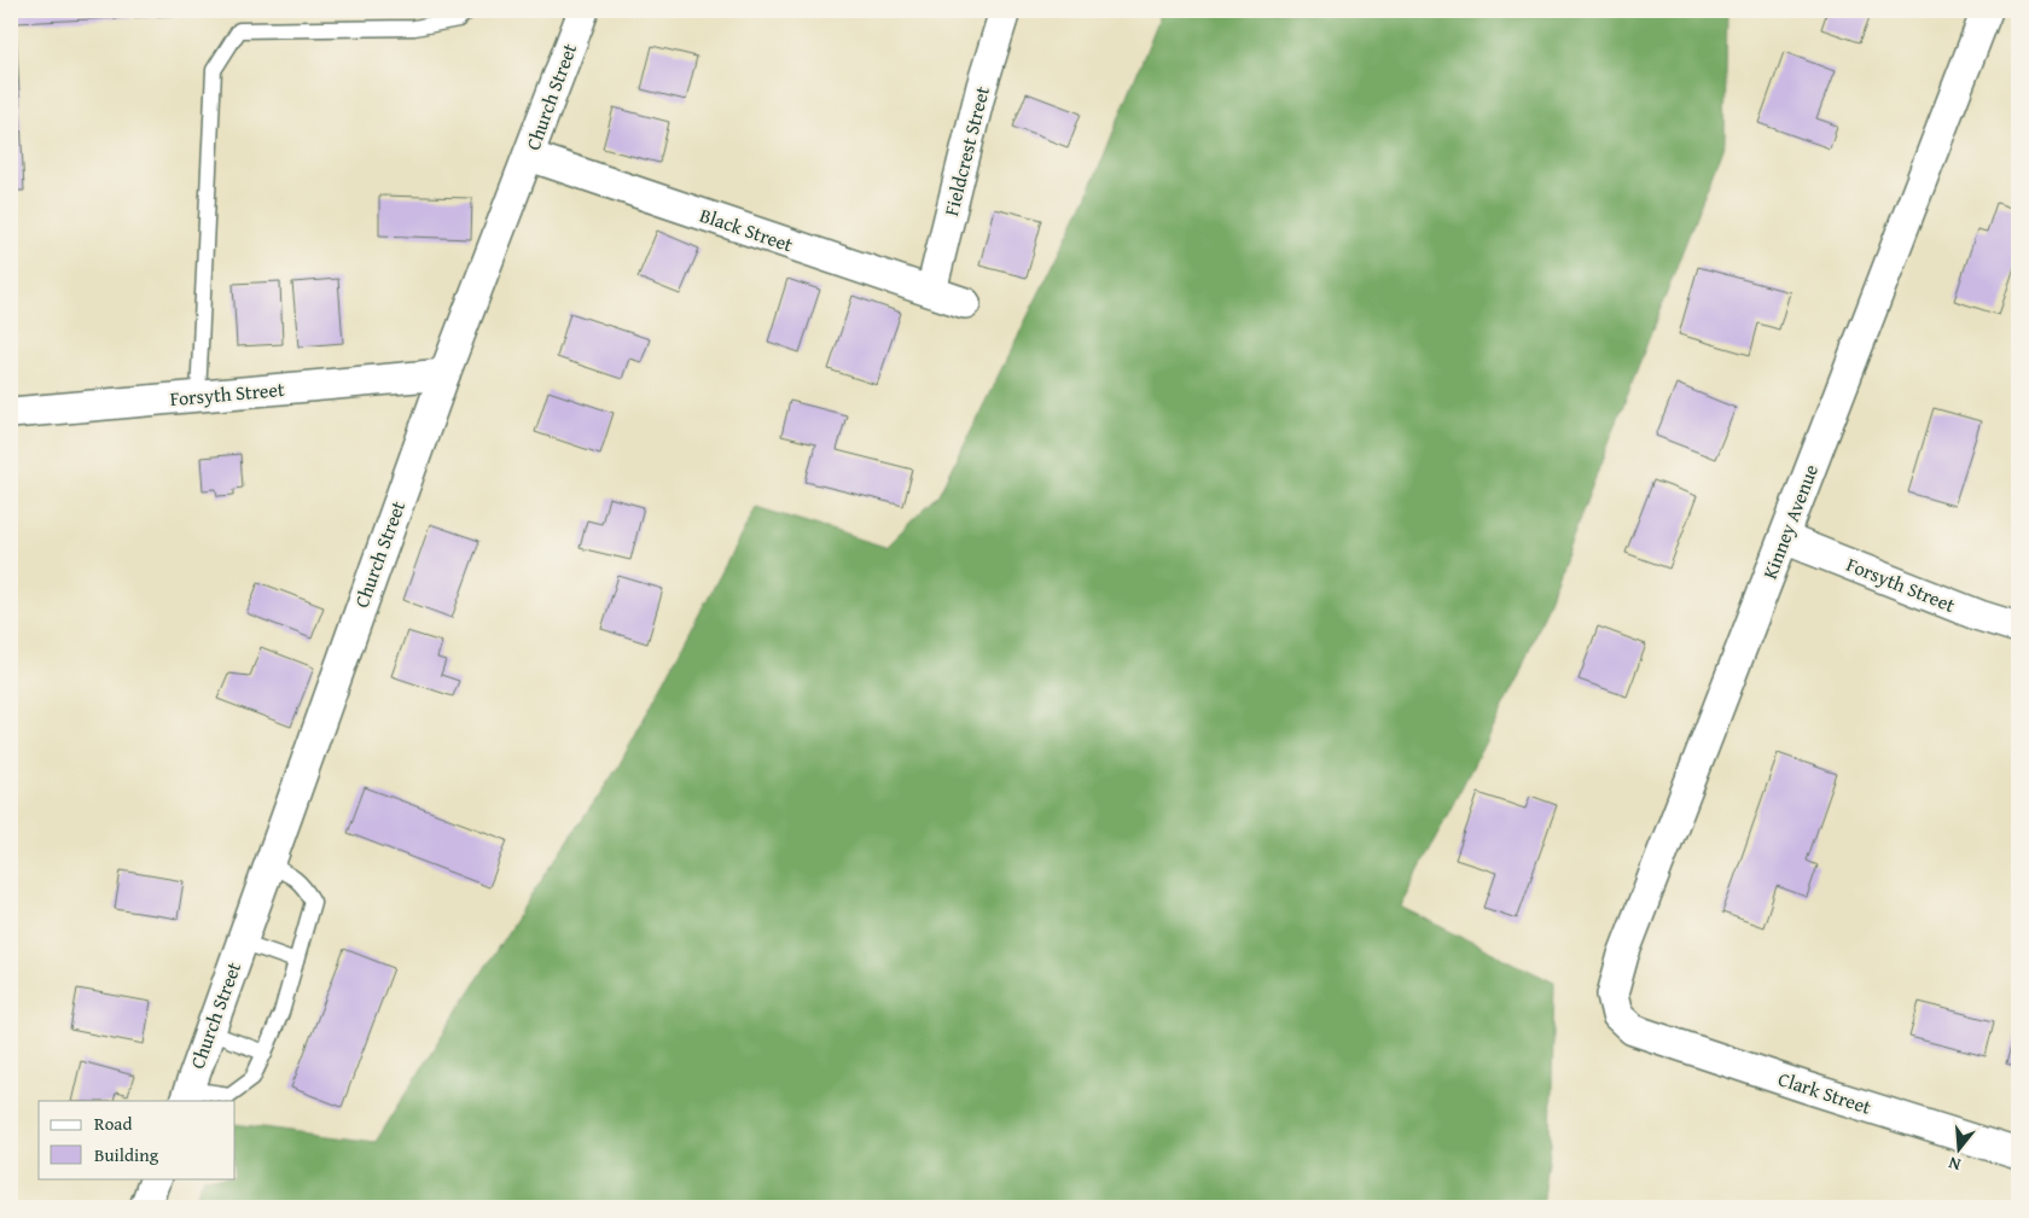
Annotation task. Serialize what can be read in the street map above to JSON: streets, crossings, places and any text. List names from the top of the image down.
{
  "streets": {
    "street": [
      "Church Street",
      "Fieldcrest Street",
      "Black Street",
      "Forsyth Street",
      "Kinney Avenue",
      "Clark Street"
    ]
  },
  "crossings": [
    ["Church Street", "Black Street"],
    ["Church Street", "Forsyth Street"],
    ["Fieldcrest Street", "Black Street"],
    ["Forsyth Street", "Kinney Avenue"],
    ["Kinney Avenue", "Clark Street"]
  ],
  "legend": ["Road", "Building"],
  "north": "bottom"
}
